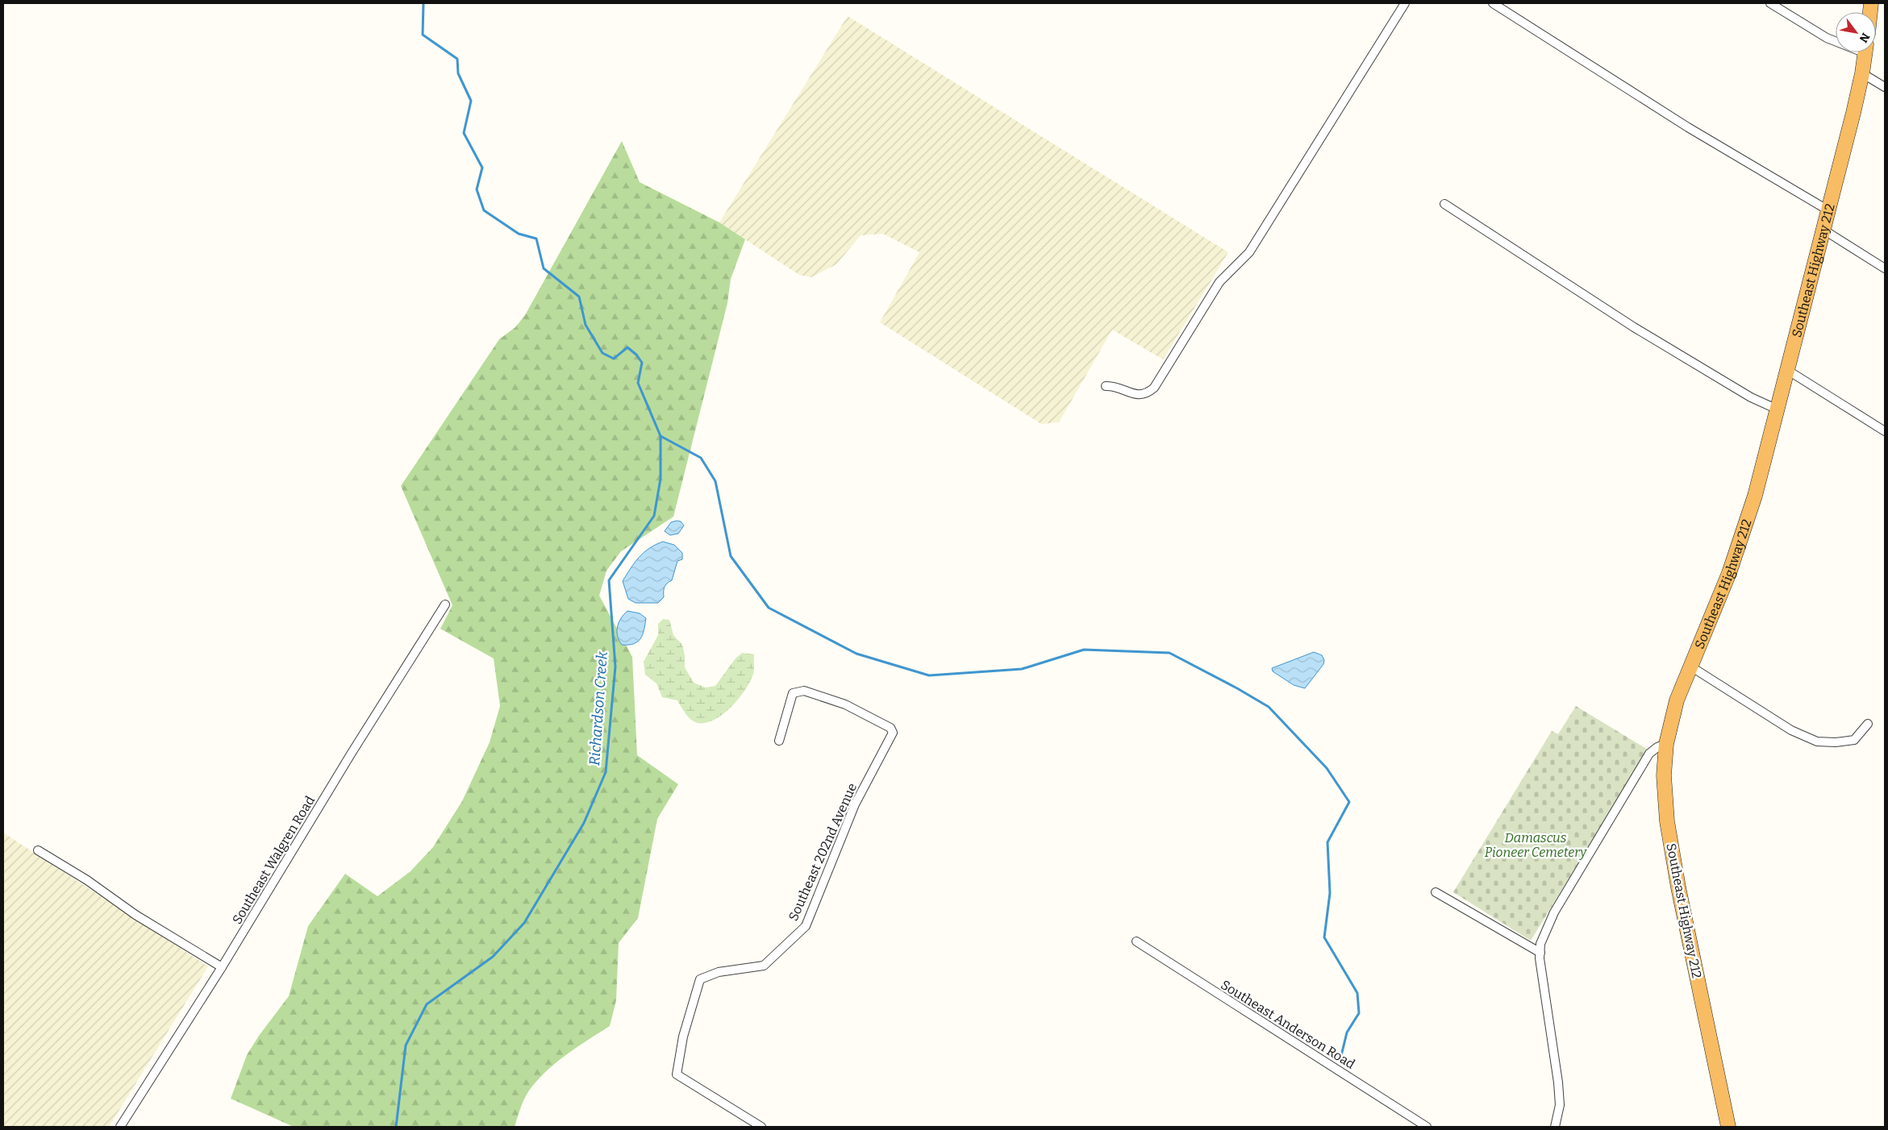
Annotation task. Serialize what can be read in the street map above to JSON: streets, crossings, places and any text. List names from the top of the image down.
{
  "streets": {
    "highway": ["Southeast Highway 212"],
    "street": ["Southeast 202nd Avenue", "Southeast Walgren Road", "Southeast Anderson Road"]
  },
  "water": ["Richardson Creek"],
  "parks": ["Damascus Pioneer Cemetery"],
  "north": "bottom right"
}
